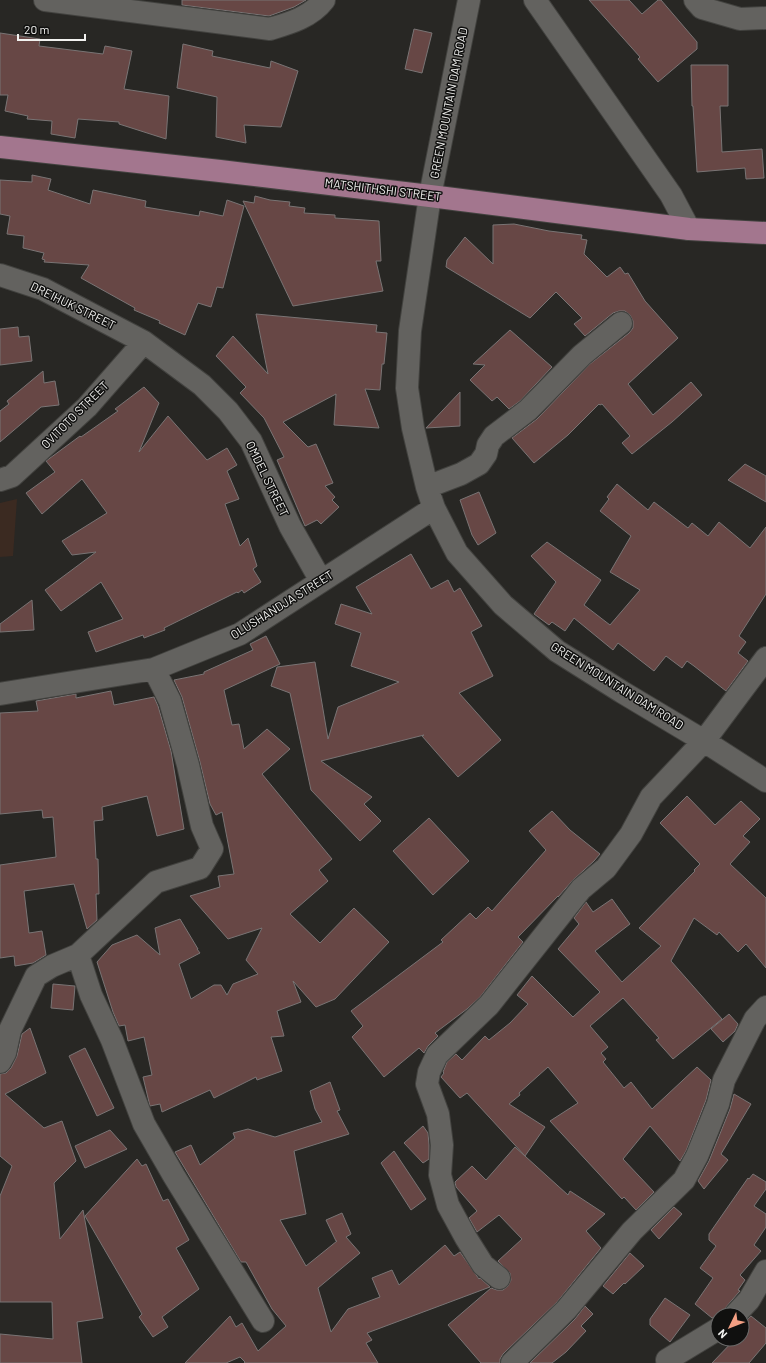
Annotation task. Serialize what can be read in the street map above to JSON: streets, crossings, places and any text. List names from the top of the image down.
{
  "streets": {
    "main road": ["MATSHITHSHI STREET"],
    "street": [
      "GREEN MOUNTAIN DAM ROAD",
      "DREIHUK STREET",
      "OVITOTO STREET",
      "OMDEL STREET",
      "OLUSHANDJA STREET"
    ]
  },
  "crossings": [
    ["GREEN MOUNTAIN DAM ROAD", "MATSHITHSHI STREET"],
    ["GREEN MOUNTAIN DAM ROAD", "OLUSHANDJA STREET"],
    ["DREIHUK STREET", "OVITOTO STREET"],
    ["DREIHUK STREET", "OMDEL STREET"],
    ["OVITOTO STREET", "OMDEL STREET"],
    ["OMDEL STREET", "OLUSHANDJA STREET"]
  ],
  "scale_bar": "20 m",
  "north": "bottom left"
}
